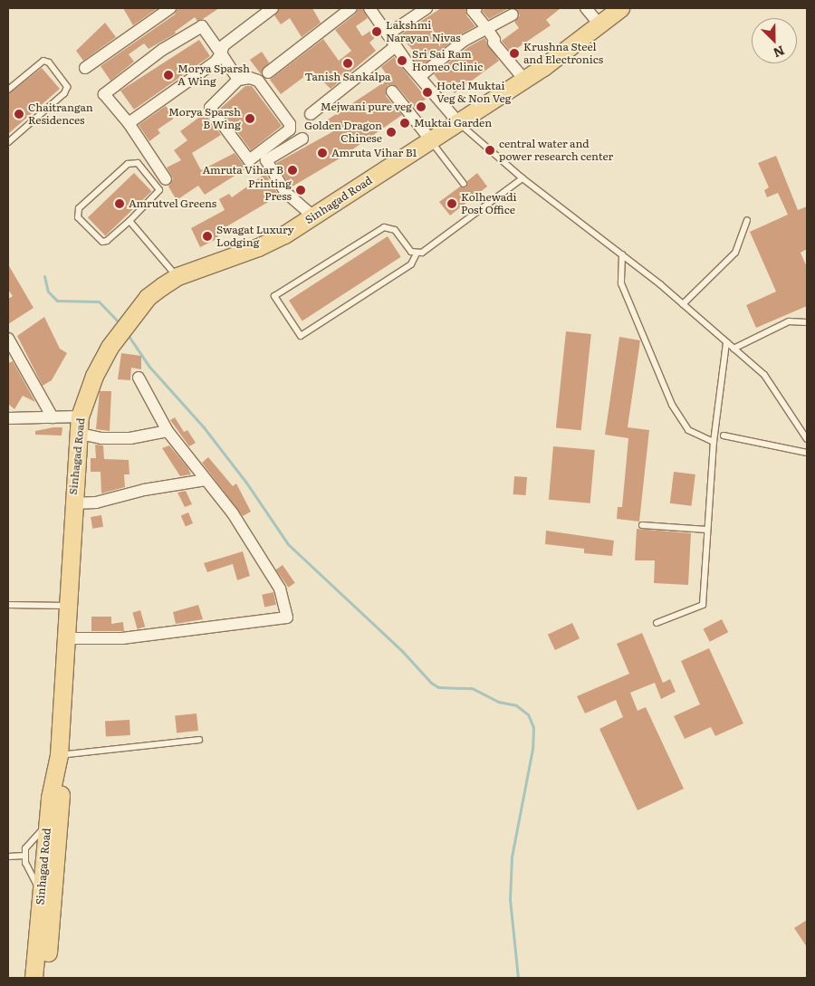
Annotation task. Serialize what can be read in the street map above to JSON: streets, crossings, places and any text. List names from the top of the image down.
{
  "streets": {
    "main road": ["Sinhagad Road"]
  },
  "places": [
    "Lakshmi Narayan Nivas",
    "Krushna Steel and Electronics",
    "Sri Sai Ram Homeo Clinic",
    "Tanish Sankalpa",
    "Morya Sparsh A Wing",
    "Hotel Muktai Veg & Non Veg",
    "Mejwani pure veg",
    "Chaitrangan Residences",
    "Morya Sparsh B Wing",
    "Muktai Garden",
    "Golden Dragon Chinese",
    "central water and power research center",
    "Amruta Vihar B1",
    "Amruta Vihar B",
    "Printing Press",
    "Amrutvel Greens",
    "Kolhewadi Post Office",
    "Swagat Luxury Lodging"
  ],
  "north": "bottom right"
}
